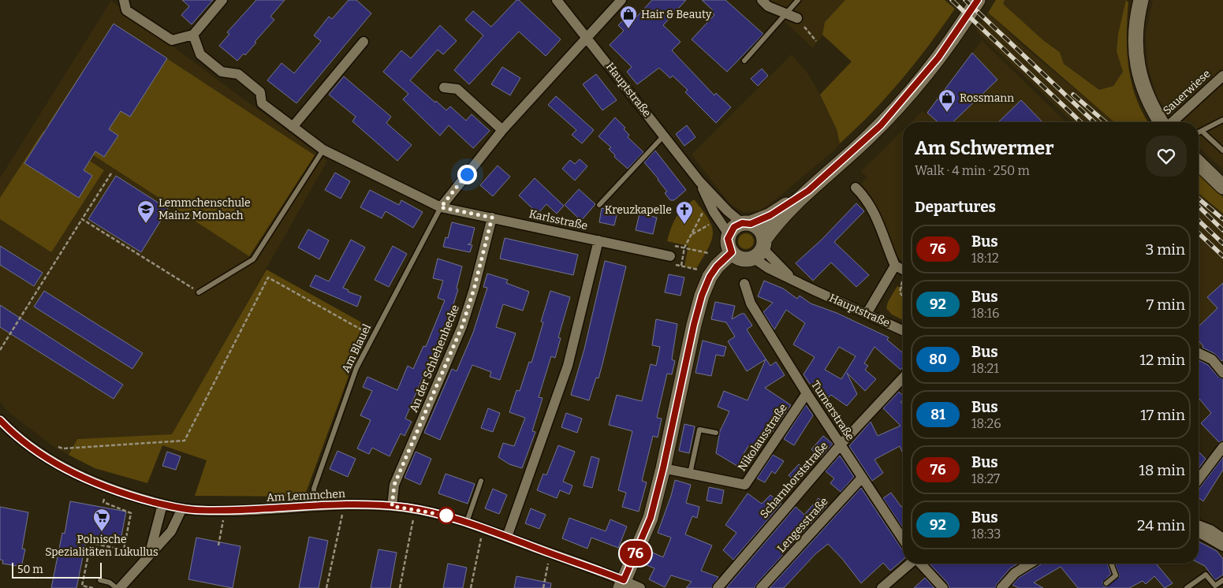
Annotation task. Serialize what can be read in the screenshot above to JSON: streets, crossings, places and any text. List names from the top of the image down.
{
  "streets": {
    "street": [
      "Hauptstraße",
      "Sauerwiese",
      "Karlsstraße",
      "An der Schlehenhecke",
      "Turnerstraße",
      "Nikolausstraße",
      "Scharnhorststraße",
      "Am Lemmchen",
      "Lengesstraße"
    ],
    "lane": ["Am Blauel"]
  },
  "crossings": [
    ["Karlsstraße", "Am Blauel"],
    ["Karlsstraße", "An der Schlehenhecke"],
    ["Am Blauel", "Am Lemmchen"],
    ["An der Schlehenhecke", "Am Lemmchen"],
    ["Turnerstraße", "Nikolausstraße"],
    ["Turnerstraße", "Scharnhorststraße"],
    ["Turnerstraße", "Lengesstraße"]
  ],
  "places": {
    "shop": ["Hair & Beauty", "Rossmann"],
    "school or university": ["Lemmchenschule Mainz Mombach"],
    "church": ["Kreuzkapelle"],
    "supermarket": ["Polnische Spezialitäten Lukullus"]
  },
  "lines": ["bus line 76"],
  "scale_bar": "50 m",
  "page": {
    "on_map": "76",
    "heading": [
      ["Am Schwermer", "Walk · 4 min · 250 m"],
      "Departures"
    ],
    "list": [
      {
        "mark": "76",
        "name": "Bus",
        "note": "18:12",
        "value": "3 min"
      },
      {
        "mark": "92",
        "name": "Bus",
        "note": "18:16",
        "value": "7 min"
      },
      {
        "mark": "80",
        "name": "Bus",
        "note": "18:21",
        "value": "12 min"
      },
      {
        "mark": "81",
        "name": "Bus",
        "note": "18:26",
        "value": "17 min"
      },
      {
        "mark": "76",
        "name": "Bus",
        "note": "18:27",
        "value": "18 min"
      },
      {
        "mark": "92",
        "name": "Bus",
        "note": "18:33",
        "value": "24 min"
      }
    ],
    "scale": "50 m"
  }
}
